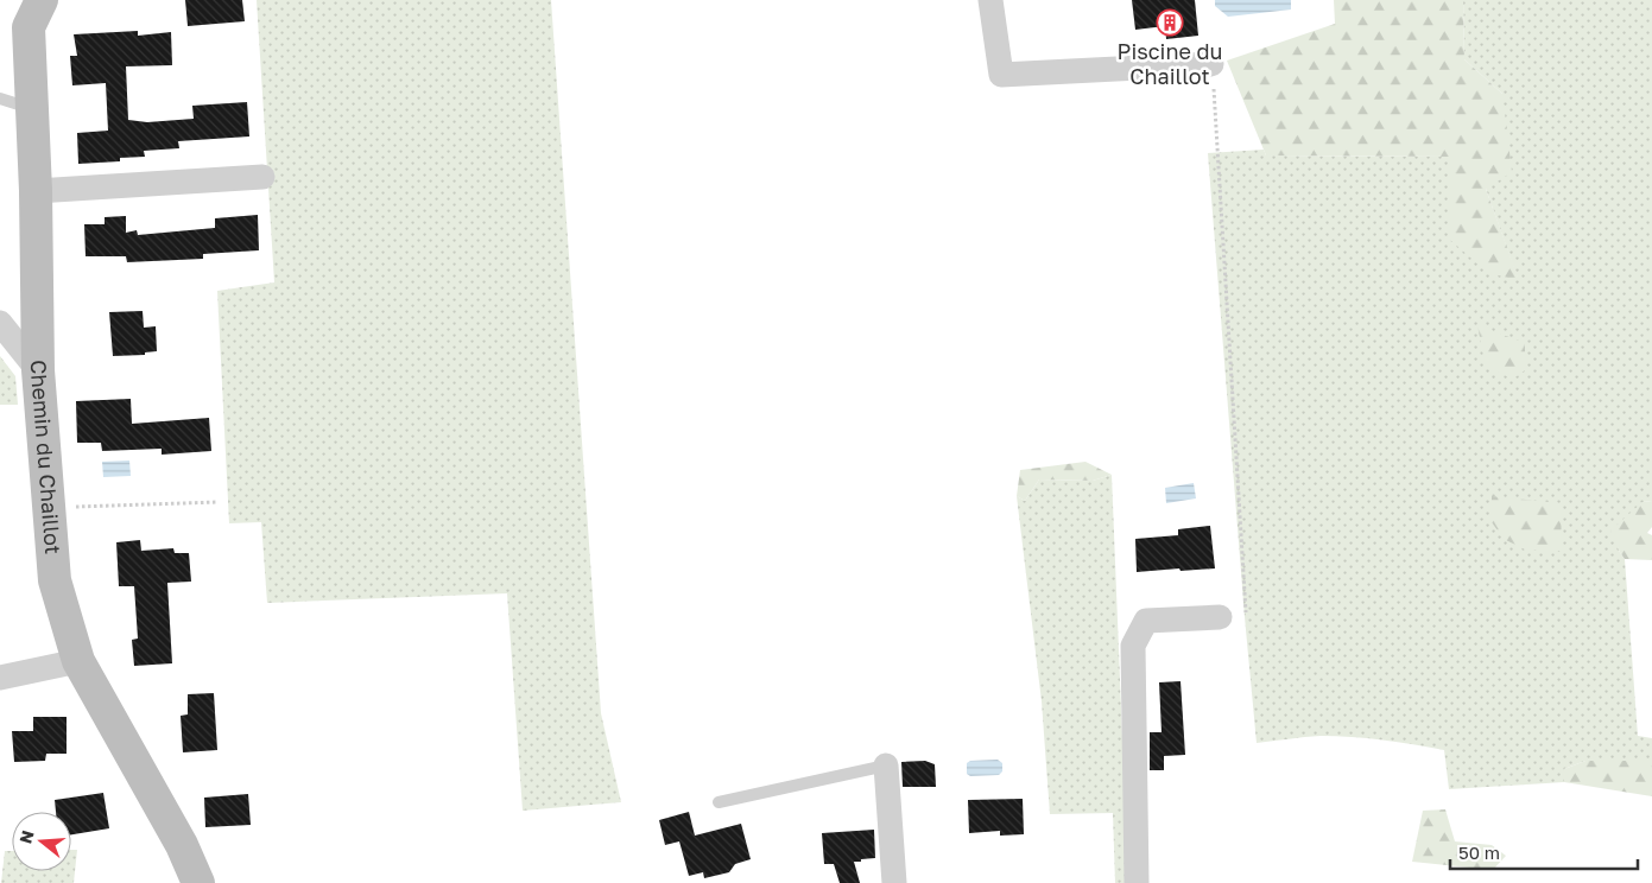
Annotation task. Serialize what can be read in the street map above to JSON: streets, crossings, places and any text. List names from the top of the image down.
{
  "streets": {
    "street": ["Chemin du Chaillot"]
  },
  "places": {
    "building": ["Piscine du Chaillot"]
  },
  "scale_bar": "50 m",
  "north": "left"
}
